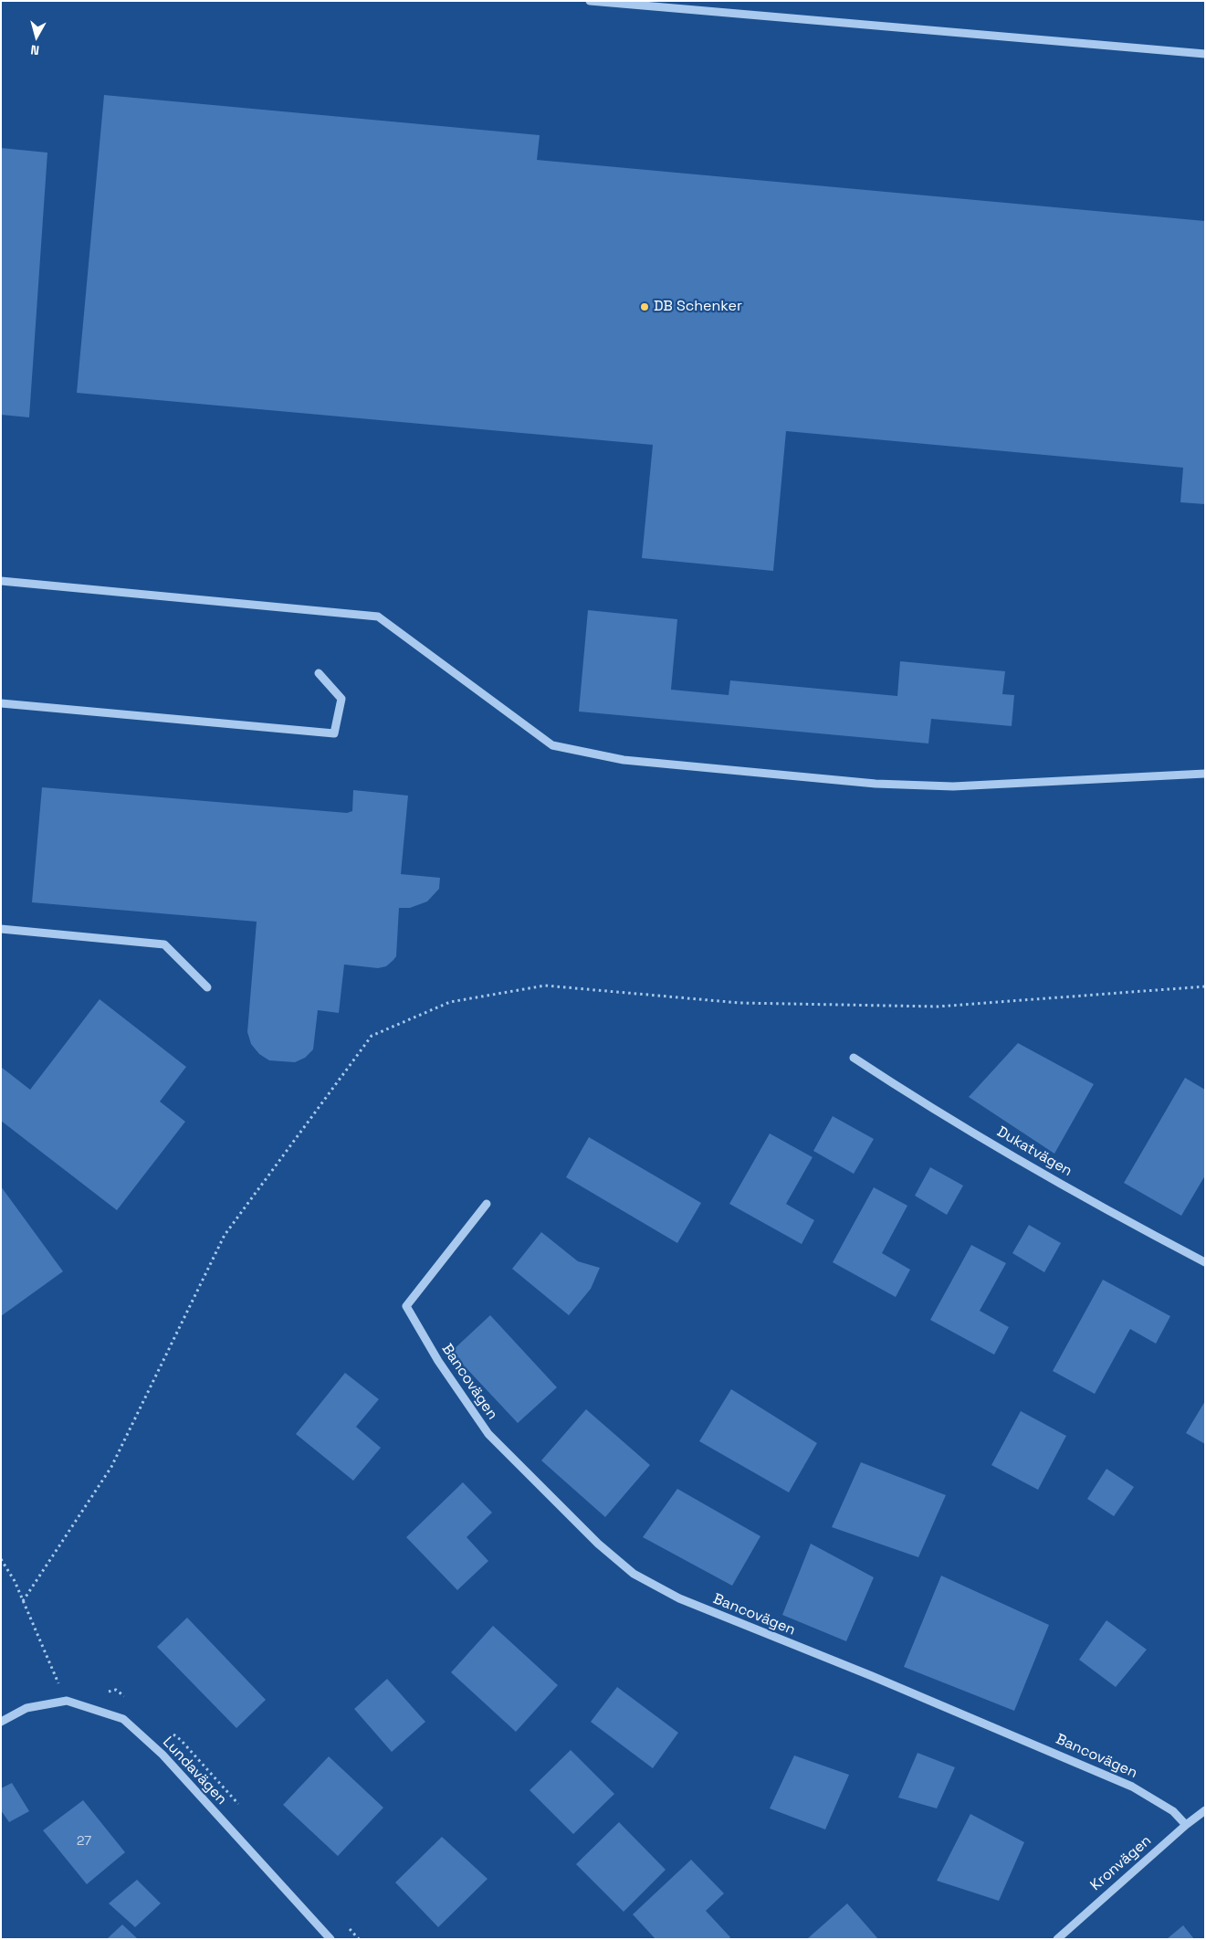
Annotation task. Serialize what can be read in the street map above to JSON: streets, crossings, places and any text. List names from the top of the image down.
{
  "streets": {
    "street": [
      "Dukatvägen",
      "Bancovägen",
      "Lundavägen",
      "Kronvägen"
    ]
  },
  "crossings": [
    ["Bancovägen", "Kronvägen"]
  ],
  "places": ["DB Schenker"],
  "house_numbers": ["27"],
  "north": "bottom"
}
